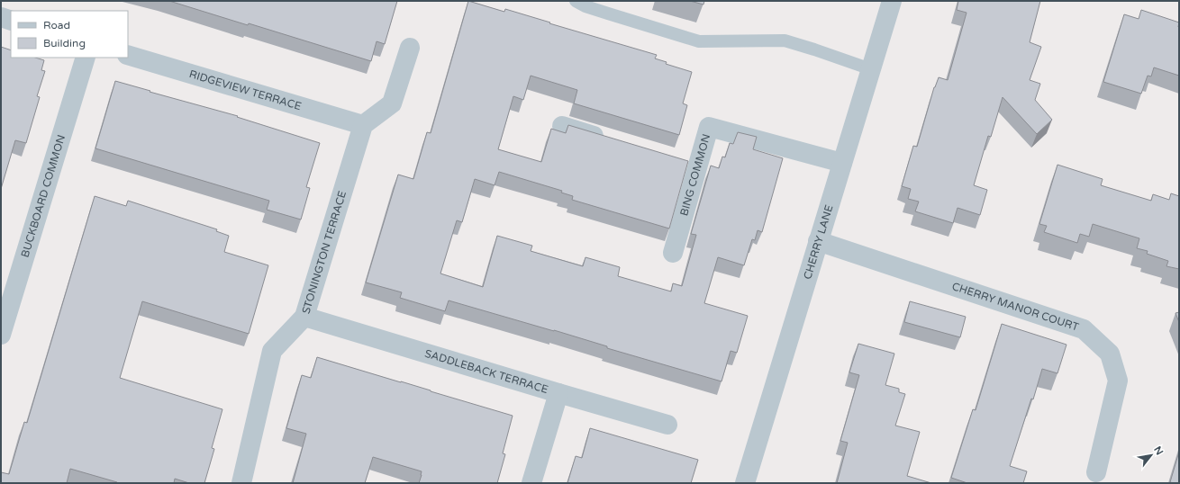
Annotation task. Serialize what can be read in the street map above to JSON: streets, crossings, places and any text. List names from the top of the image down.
{
  "streets": {
    "street": [
      "RIDGEVIEW TERRACE",
      "BING COMMON",
      "BUCKBOARD COMMON",
      "CHERRY LANE",
      "STONINGTON TERRACE",
      "CHERRY MANOR COURT",
      "SADDLEBACK TERRACE"
    ]
  },
  "crossings": [
    ["RIDGEVIEW TERRACE", "STONINGTON TERRACE"],
    ["BING COMMON", "CHERRY LANE"],
    ["CHERRY LANE", "CHERRY MANOR COURT"],
    ["STONINGTON TERRACE", "SADDLEBACK TERRACE"]
  ],
  "legend": ["Road", "Building"],
  "north": "top right"
}
